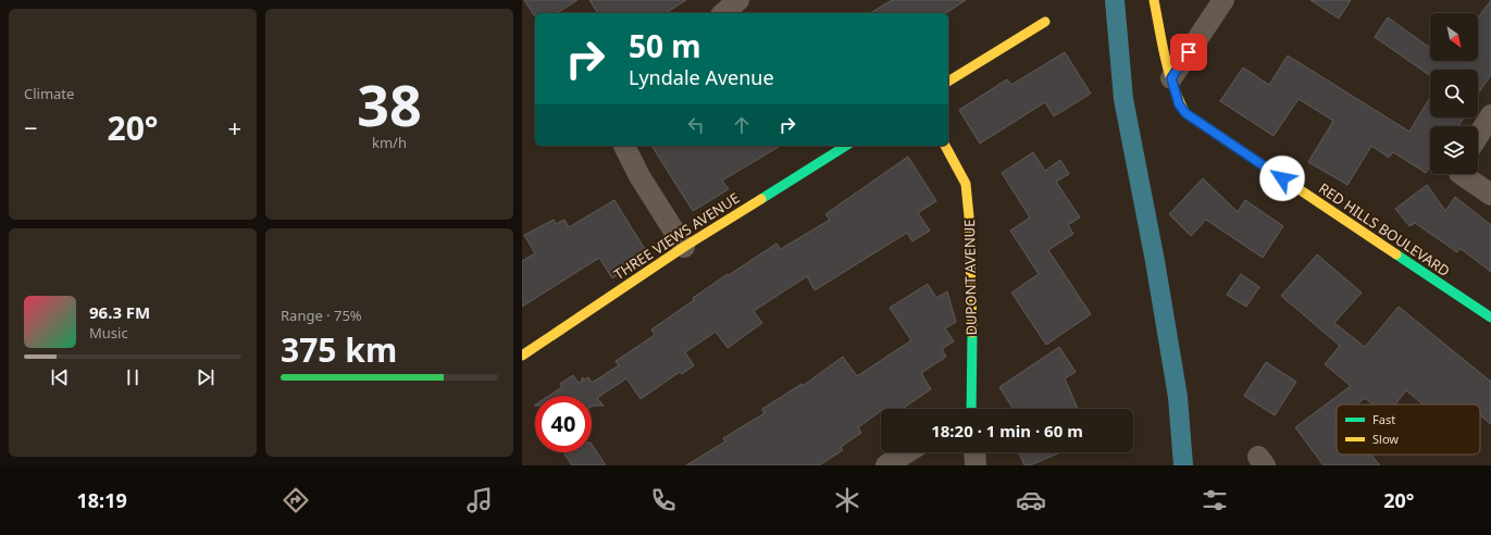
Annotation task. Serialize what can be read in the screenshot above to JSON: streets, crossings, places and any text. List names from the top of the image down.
{
  "streets": {
    "street": ["RED HILLS BOULEVARD", "THREE VIEWS AVENUE", "DUPONT AVENUE"]
  },
  "legend": ["Fast", "Slow"],
  "north": "bottom right",
  "page": {
    "tile": [
      "Climate",
      ["38", "km/h"],
      ["Range · 75%", "375 km"]
    ],
    "turn": ["50 m", "Lyndale Avenue"],
    "heat": ["−", "20°", "+"],
    "song": ["96.3 FM", "Music"],
    "limit": "40",
    "trip": "18:20 · 1 min · 60 m",
    "tabs": ["18:19", "20°"]
  }
}
